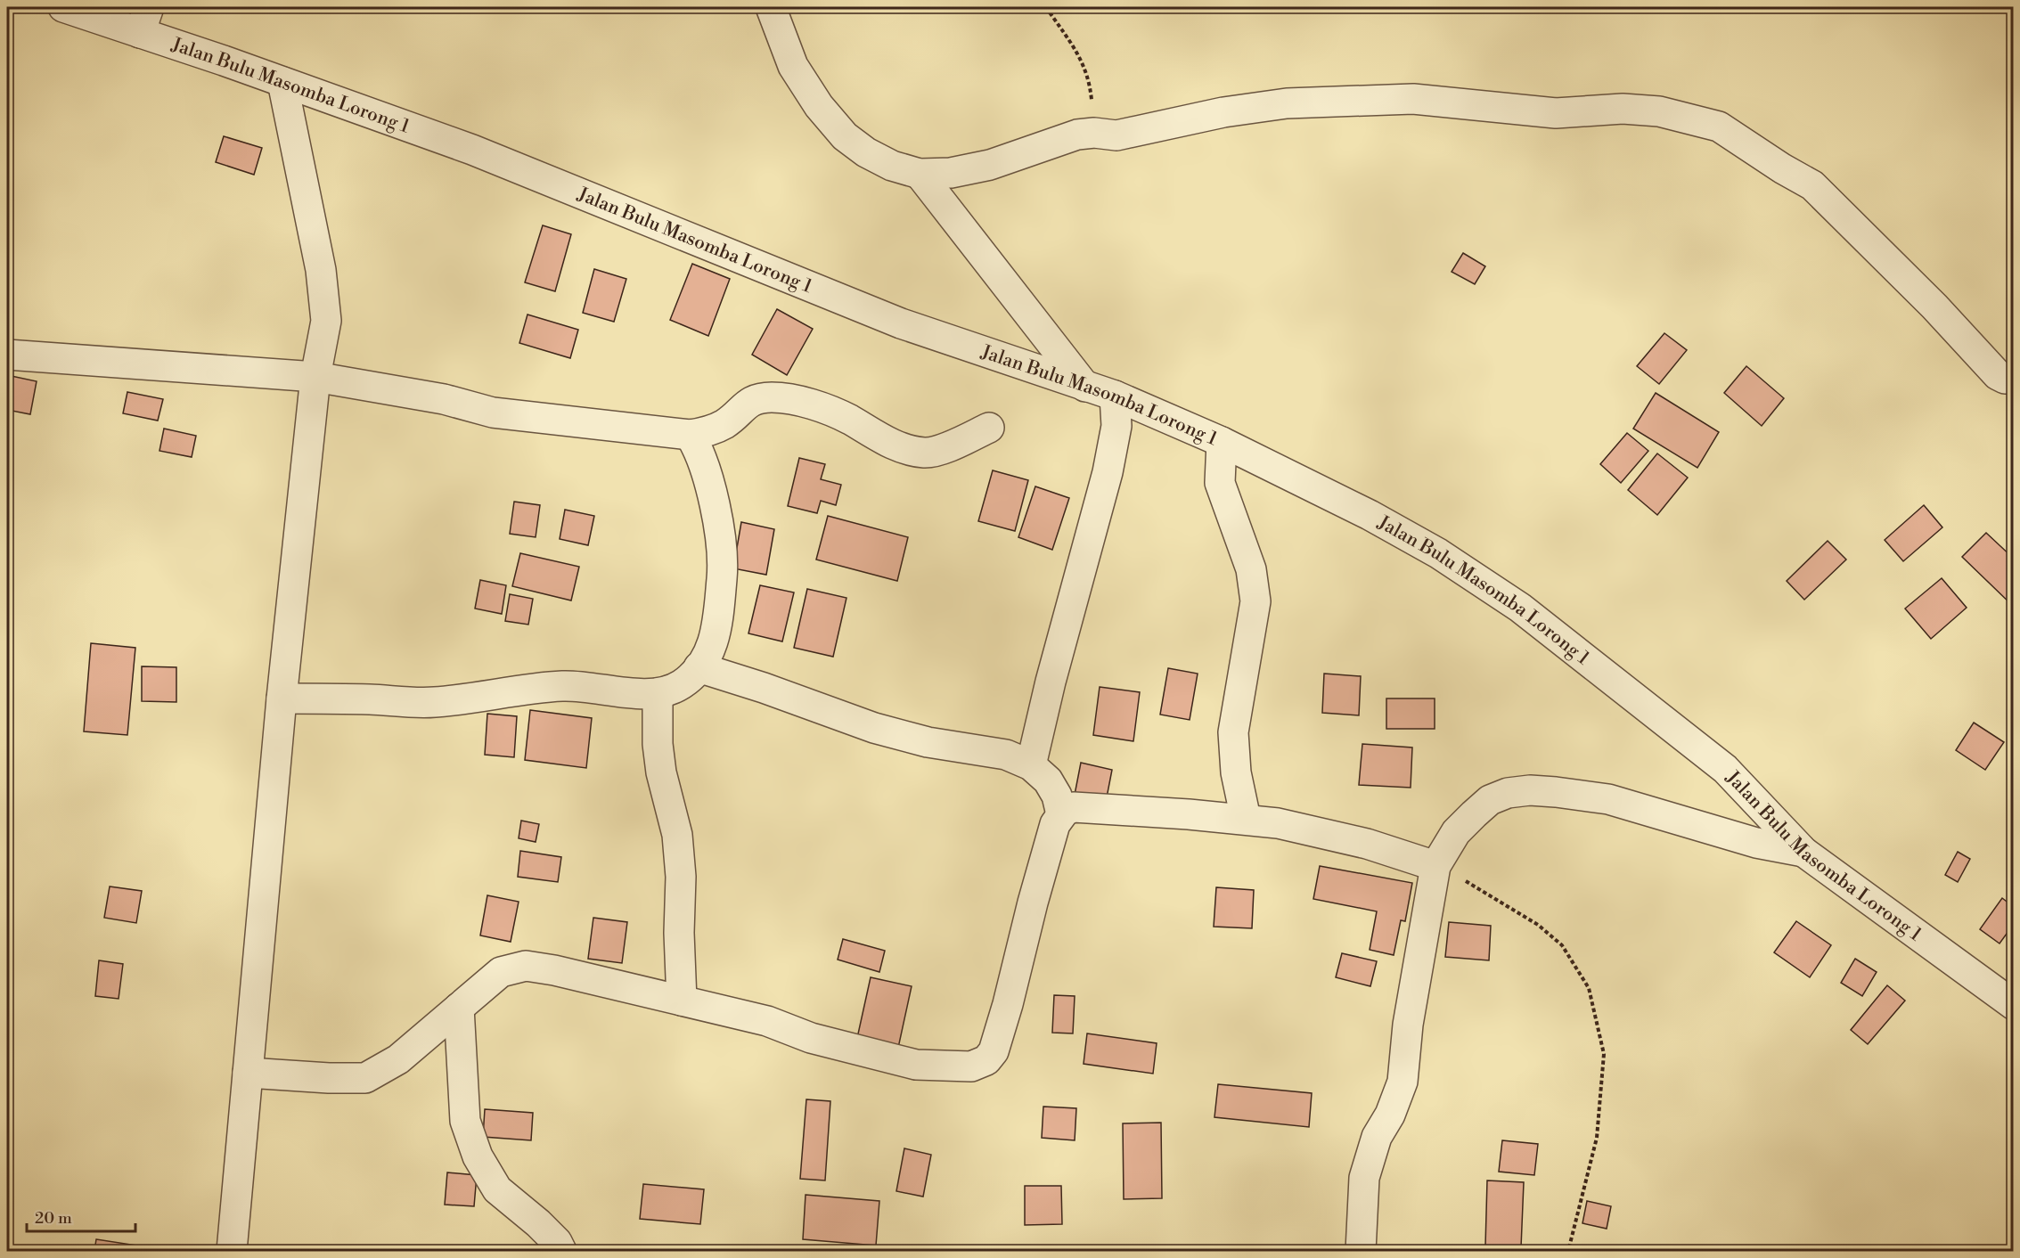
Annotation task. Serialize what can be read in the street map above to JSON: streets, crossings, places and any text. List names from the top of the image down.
{
  "streets": {
    "street": ["Jalan Bulu Masomba Lorong 1"]
  },
  "scale_bar": "20 m"
}
